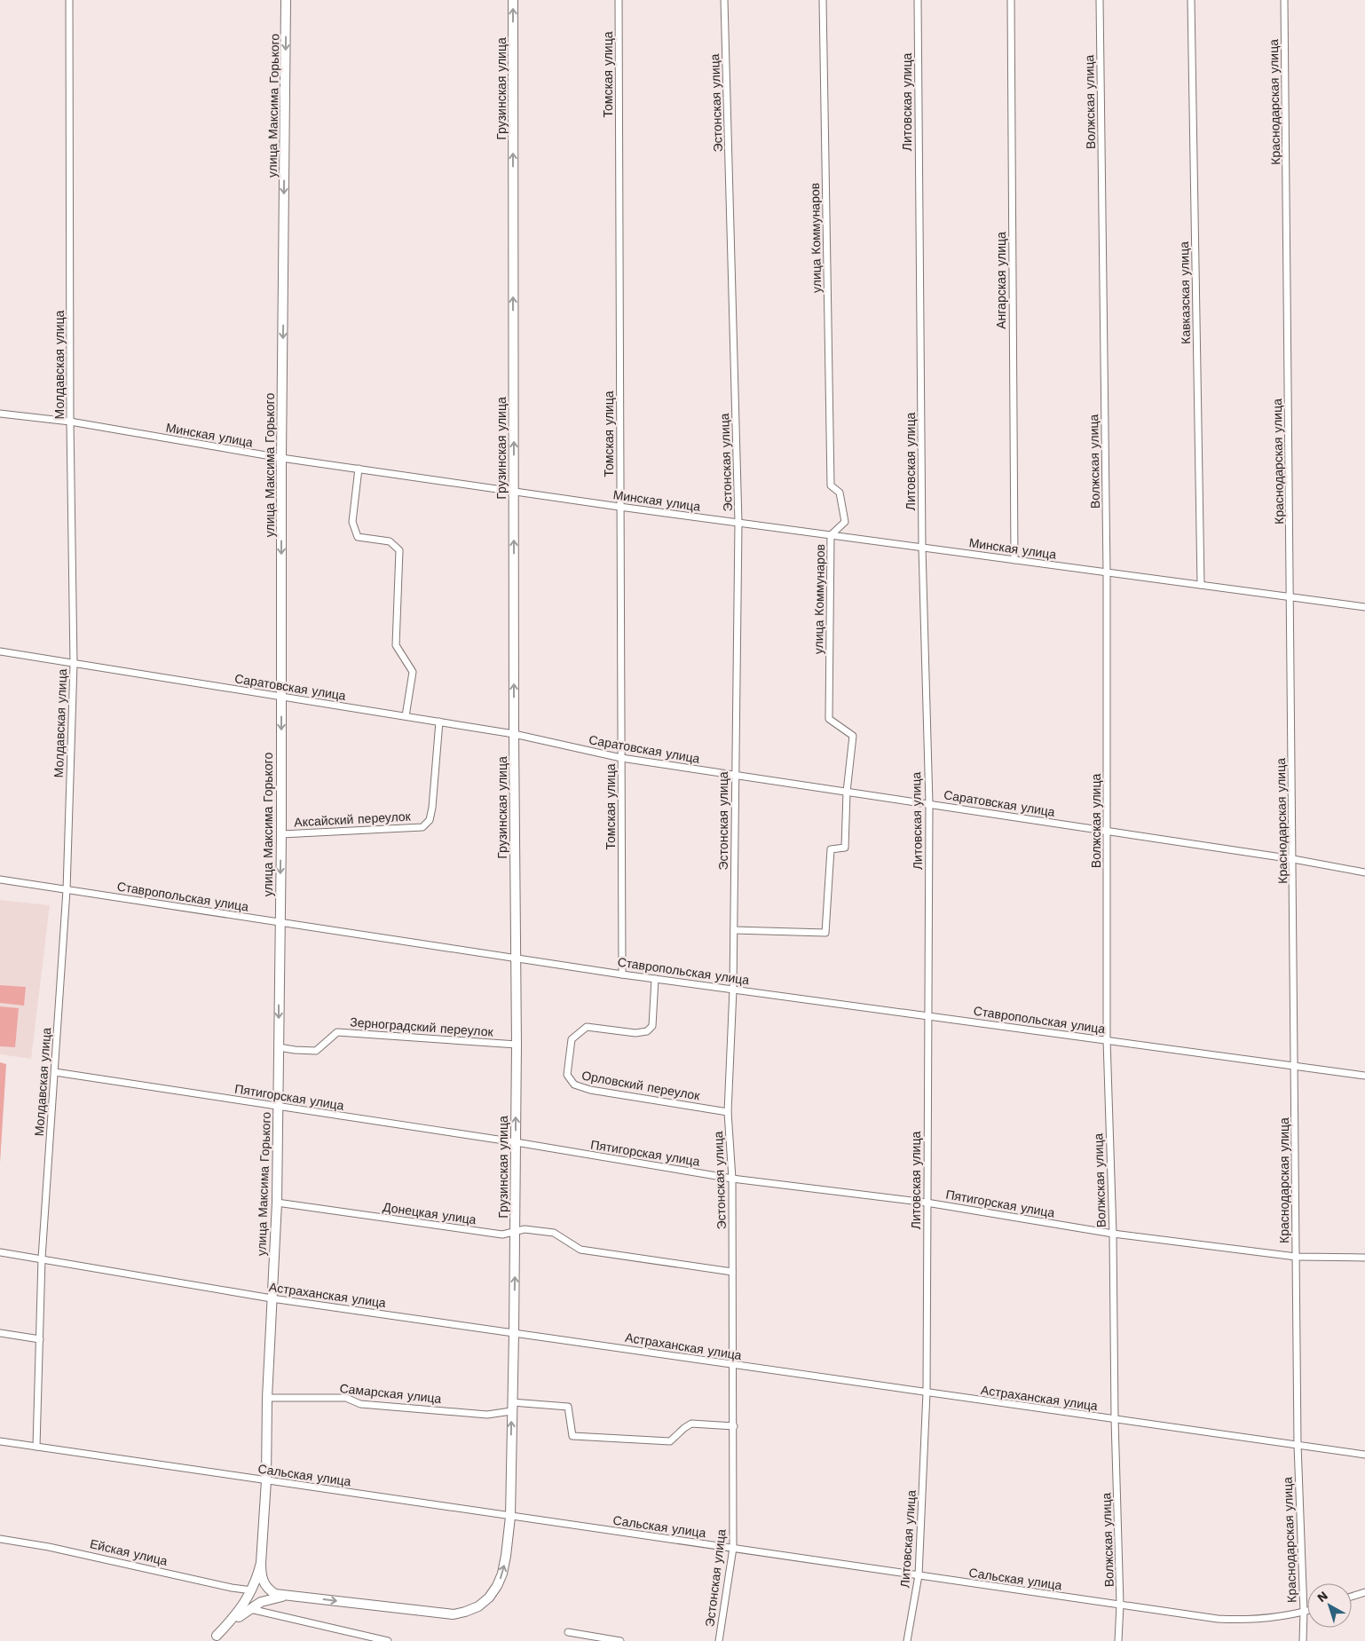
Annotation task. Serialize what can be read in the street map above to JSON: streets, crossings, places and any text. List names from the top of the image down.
{
  "streets": {
    "main road": ["Грузинская улица", "улица Максима Горького"],
    "street": [
      "Томская улица",
      "Литовская улица",
      "Волжская улица",
      "Краснодарская улица",
      "Эстонская улица",
      "улица Коммунаров",
      "Ангарская улица",
      "Кавказская улица",
      "Молдавская улица",
      "Минская улица",
      "Саратовская улица",
      "Аксайский переулок",
      "Ставропольская улица",
      "Зерноградский переулок",
      "Орловский переулок",
      "Пятигорская улица",
      "Донецкая улица",
      "Астраханская улица",
      "Самарская улица",
      "Сальская улица",
      "Ейская улица"
    ]
  },
  "crossings": [
    ["Томская улица", "Минская улица"],
    ["Томская улица", "Саратовская улица"],
    ["Томская улица", "Ставропольская улица"],
    ["Грузинская улица", "Минская улица"],
    ["Грузинская улица", "Саратовская улица"],
    ["Грузинская улица", "Ставропольская улица"],
    ["Грузинская улица", "Зерноградский переулок"],
    ["Грузинская улица", "Пятигорская улица"],
    ["Грузинская улица", "Донецкая улица"],
    ["Грузинская улица", "Астраханская улица"],
    ["Грузинская улица", "Самарская улица"],
    ["Грузинская улица", "Сальская улица"],
    ["Литовская улица", "Минская улица"],
    ["Литовская улица", "Саратовская улица"],
    ["Литовская улица", "Ставропольская улица"],
    ["Литовская улица", "Пятигорская улица"],
    ["Литовская улица", "Астраханская улица"],
    ["Литовская улица", "Сальская улица"],
    ["Волжская улица", "Минская улица"],
    ["Волжская улица", "Саратовская улица"],
    ["Волжская улица", "Ставропольская улица"],
    ["Волжская улица", "Пятигорская улица"],
    ["Волжская улица", "Астраханская улица"],
    ["Волжская улица", "Сальская улица"],
    ["Краснодарская улица", "Минская улица"],
    ["Краснодарская улица", "Саратовская улица"],
    ["Краснодарская улица", "Ставропольская улица"],
    ["Краснодарская улица", "Пятигорская улица"],
    ["Краснодарская улица", "Астраханская улица"],
    ["Краснодарская улица", "Сальская улица"],
    ["Эстонская улица", "улица Коммунаров"],
    ["Эстонская улица", "Минская улица"],
    ["Эстонская улица", "Саратовская улица"],
    ["Эстонская улица", "Ставропольская улица"],
    ["Эстонская улица", "Орловский переулок"],
    ["Эстонская улица", "Пятигорская улица"],
    ["Эстонская улица", "Донецкая улица"],
    ["Эстонская улица", "Астраханская улица"],
    ["Эстонская улица", "Самарская улица"],
    ["Эстонская улица", "Сальская улица"],
    ["улица Максима Горького", "Минская улица"],
    ["улица Максима Горького", "Саратовская улица"],
    ["улица Максима Горького", "Аксайский переулок"],
    ["улица Максима Горького", "Ставропольская улица"],
    ["улица Максима Горького", "Зерноградский переулок"],
    ["улица Максима Горького", "Пятигорская улица"],
    ["улица Максима Горького", "Донецкая улица"],
    ["улица Максима Горького", "Астраханская улица"],
    ["улица Максима Горького", "Самарская улица"],
    ["улица Максима Горького", "Сальская улица"],
    ["улица Максима Горького", "Ейская улица"],
    ["улица Коммунаров", "Минская улица"],
    ["улица Коммунаров", "Саратовская улица"],
    ["Ангарская улица", "Минская улица"],
    ["Кавказская улица", "Минская улица"],
    ["Молдавская улица", "Минская улица"],
    ["Молдавская улица", "Саратовская улица"],
    ["Молдавская улица", "Ставропольская улица"],
    ["Молдавская улица", "Пятигорская улица"],
    ["Молдавская улица", "Астраханская улица"],
    ["Молдавская улица", "Сальская улица"],
    ["Саратовская улица", "Аксайский переулок"],
    ["Ставропольская улица", "Орловский переулок"]
  ],
  "one_way": ["Грузинская улица", "улица Максима Горького"],
  "north": "top left"
}
